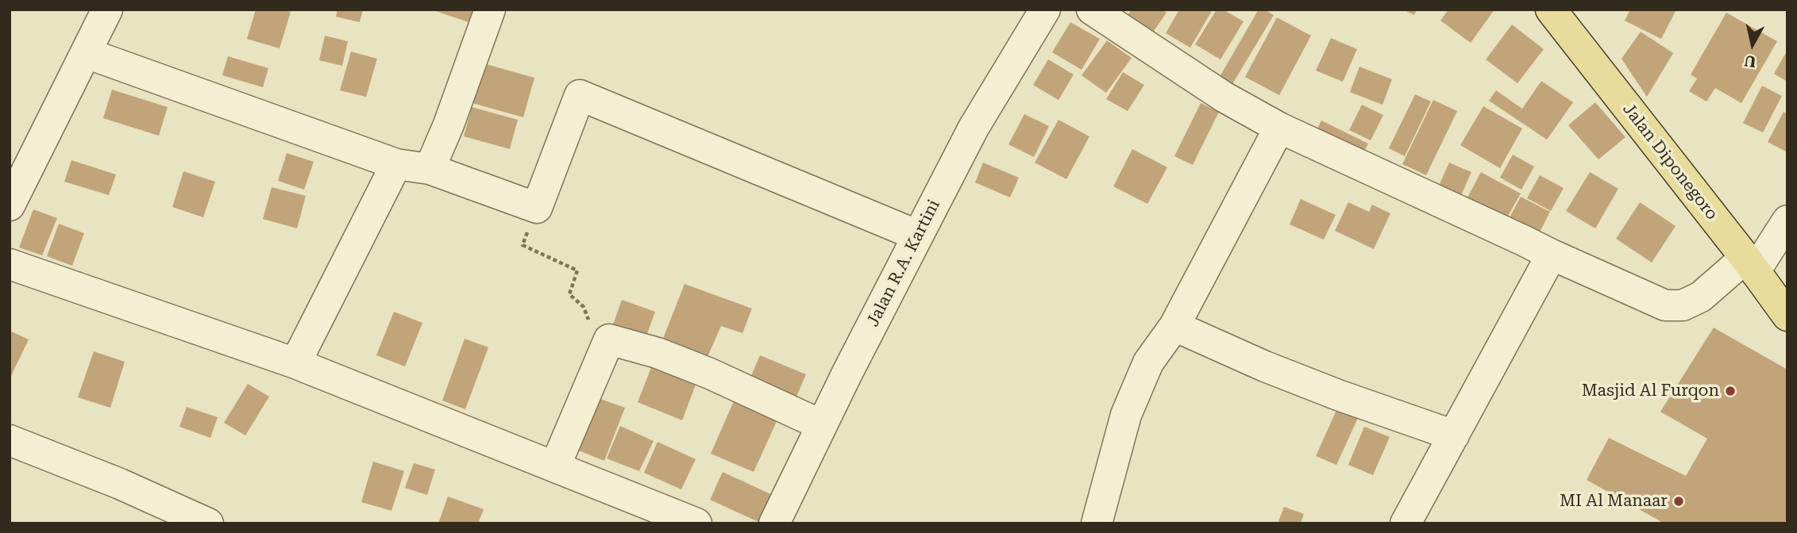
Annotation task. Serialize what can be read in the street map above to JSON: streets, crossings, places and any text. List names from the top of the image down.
{
  "streets": {
    "main road": ["Jalan Diponegoro"],
    "street": ["Jalan R.A. Kartini"]
  },
  "places": ["Masjid Al Furqon", "MI Al Manaar"],
  "north": "bottom"
}
